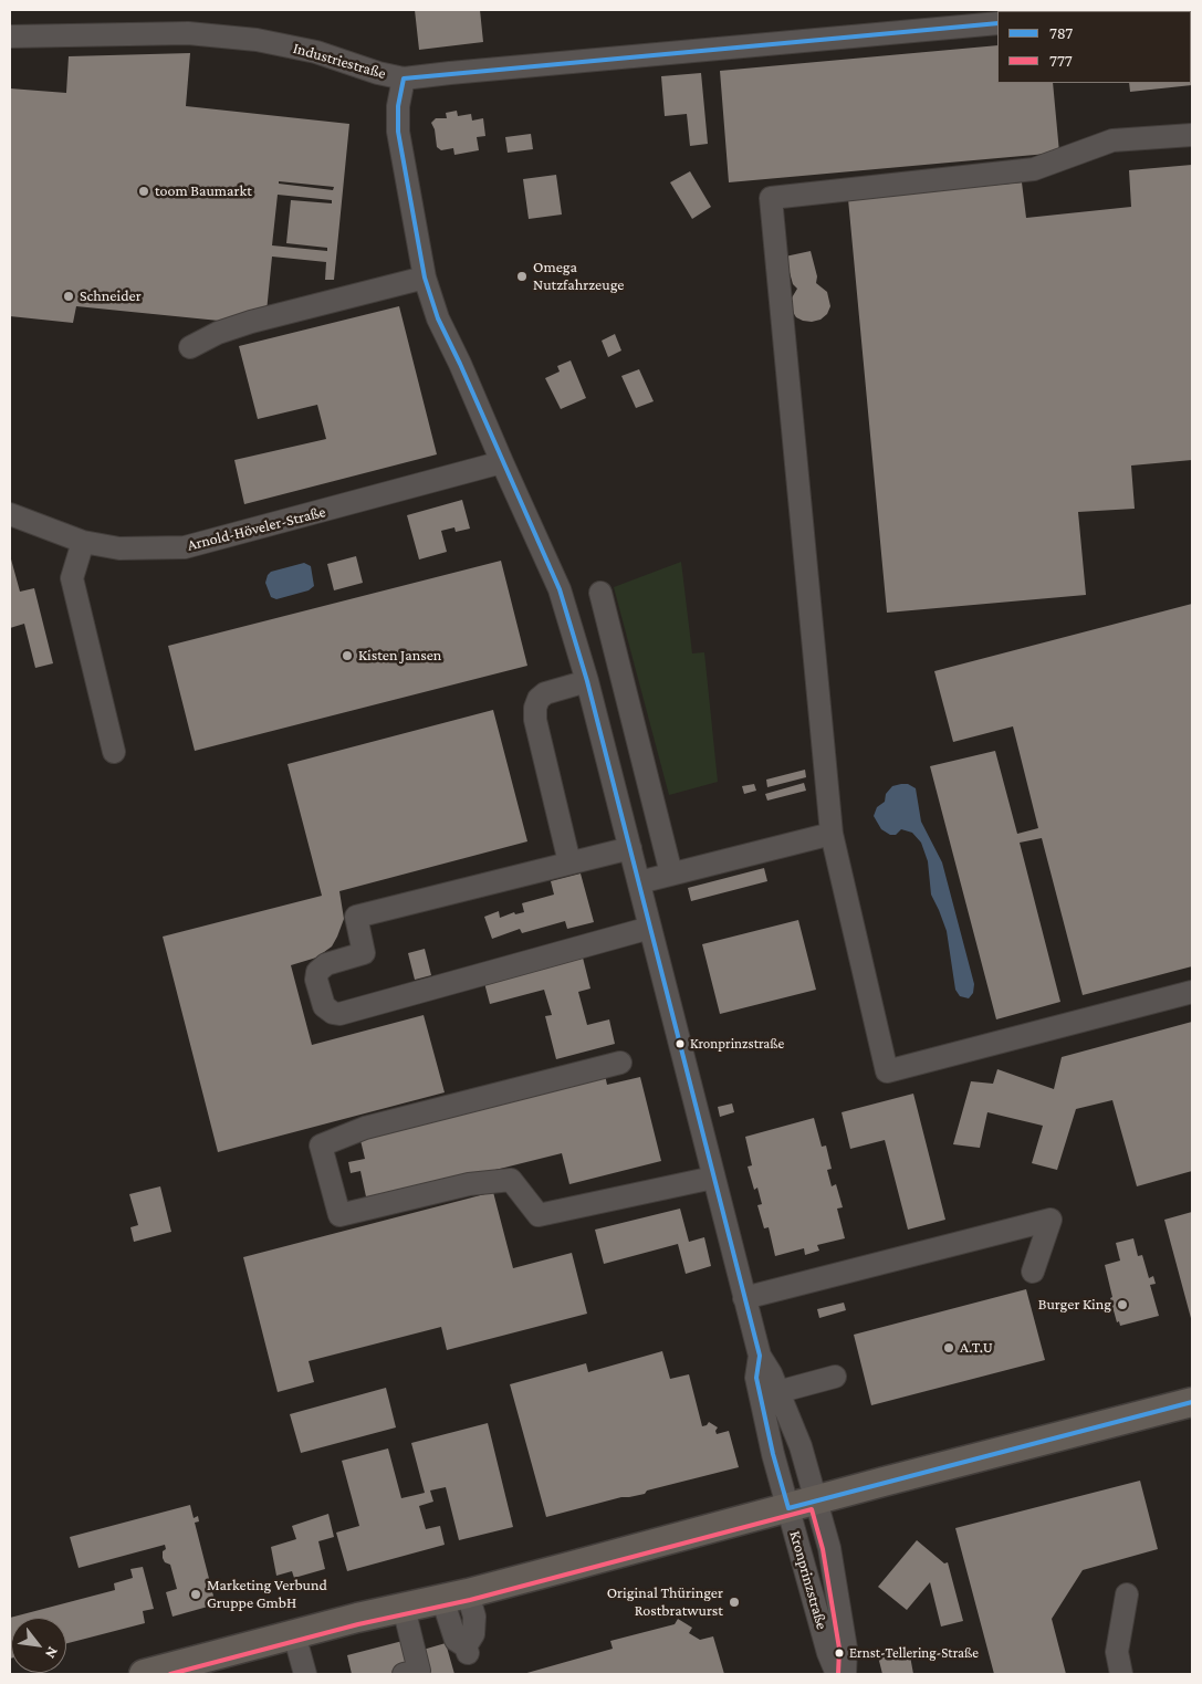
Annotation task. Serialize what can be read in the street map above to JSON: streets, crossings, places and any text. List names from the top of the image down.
{
  "streets": {
    "street": ["Industriestraße", "Arnold-Höveler-Straße", "Kronprinzstraße"]
  },
  "crossings": [
    ["Industriestraße", "Kronprinzstraße"],
    ["Arnold-Höveler-Straße", "Kronprinzstraße"]
  ],
  "places": [
    "toom Baumarkt",
    "Omega Nutzfahrzeuge",
    "Schneider",
    "Kisten Jansen",
    "Kronprinzstraße",
    "Burger King",
    "A.T.U",
    "Marketing Verbund Gruppe GmbH",
    "Original Thüringer Rostbratwurst",
    "Ernst-Tellering-Straße"
  ],
  "lines": ["transit line 787", "transit line 777"],
  "legend": ["787", "777"],
  "north": "bottom right"
}
